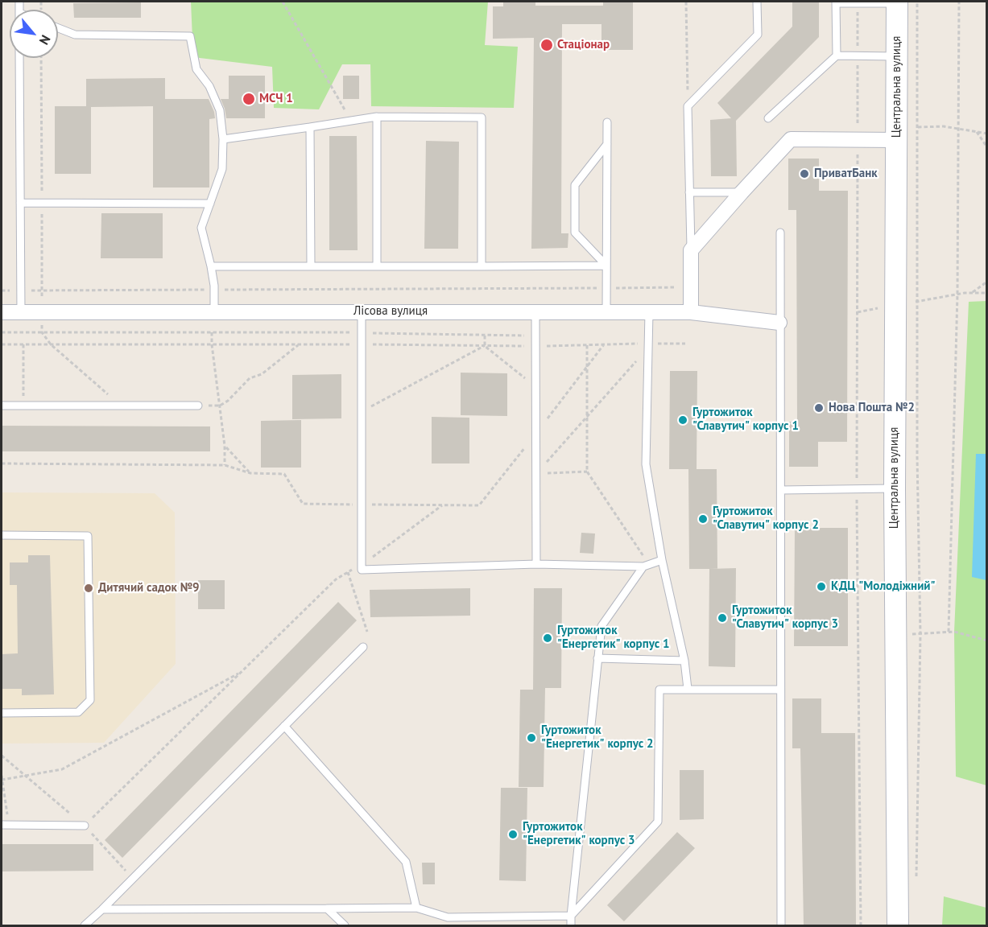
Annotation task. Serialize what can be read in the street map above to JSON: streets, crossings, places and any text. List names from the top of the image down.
{
  "streets": {
    "street": ["Центральна вулиця", "Лісова вулиця"]
  },
  "places": [
    "Стаціонар",
    "МСЧ 1",
    "ПриватБанк",
    "Нова Пошта №2",
    "Гуртожиток \"Славутич\" корпус 1",
    "Гуртожиток \"Славутич\" корпус 2",
    "КДЦ \"Молодіжний\"",
    "Дитячий садок №9",
    "Гуртожиток \"Славутич\" корпус 3",
    "Гуртожиток \"Енергетик\" корпус 1",
    "Гуртожиток \"Енергетик\" корпус 2",
    "Гуртожиток \"Енергетик\" корпус 3"
  ],
  "north": "bottom right"
}
